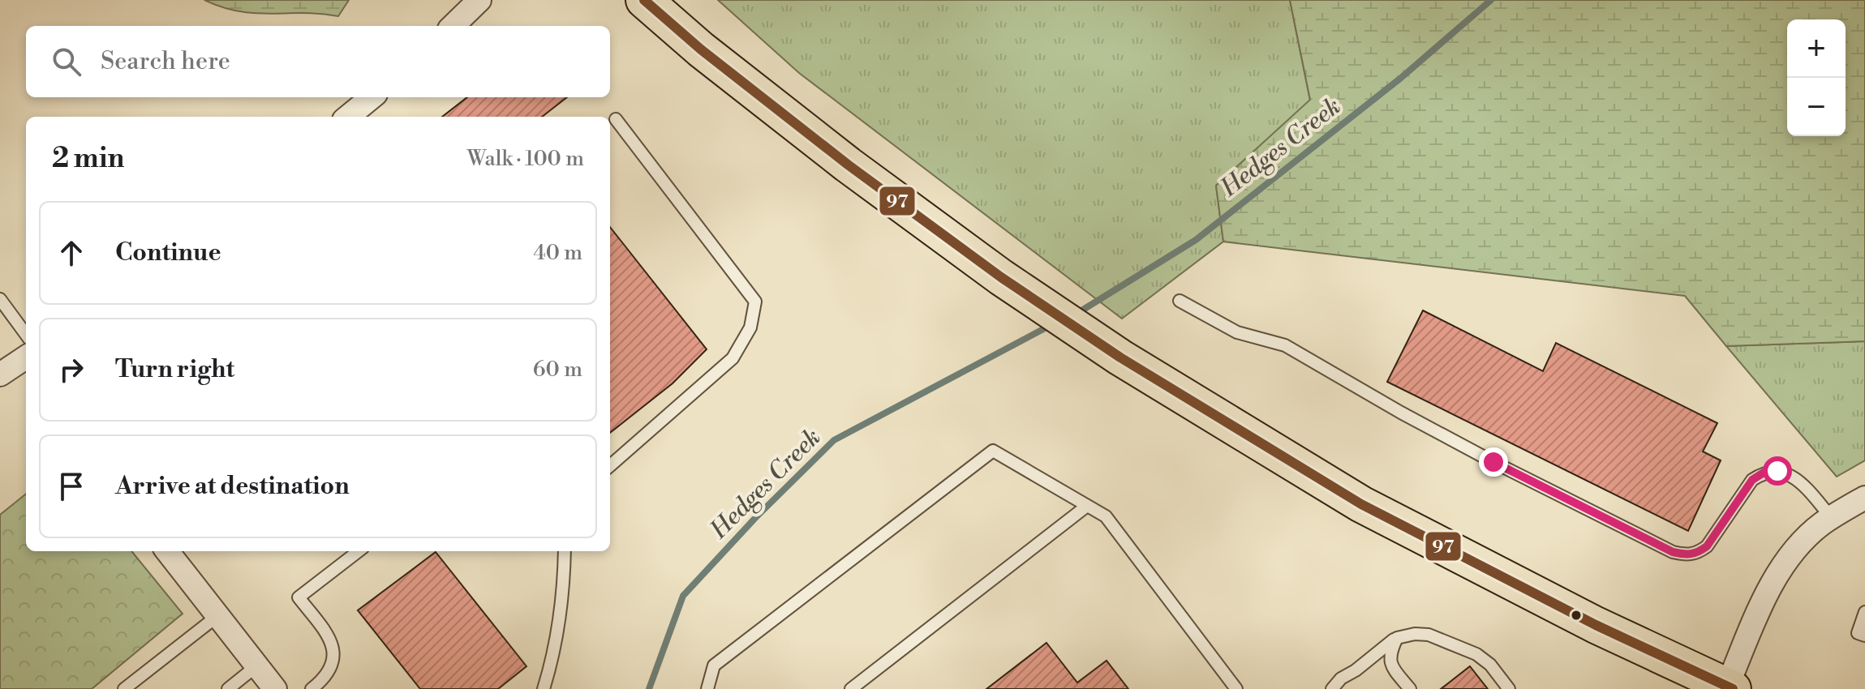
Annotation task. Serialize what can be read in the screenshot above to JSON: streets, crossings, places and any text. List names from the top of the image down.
{
  "water": ["Hedges Creek"],
  "lines": ["transit line 97"],
  "page": {
    "map_buttons": ["+", "−"],
    "search": "Search here",
    "heading": ["2 min", "Walk · 100 m"],
    "list": [
      ["Continue", "40 m"],
      ["Turn right", "60 m"],
      "Arrive at destination"
    ]
  }
}
